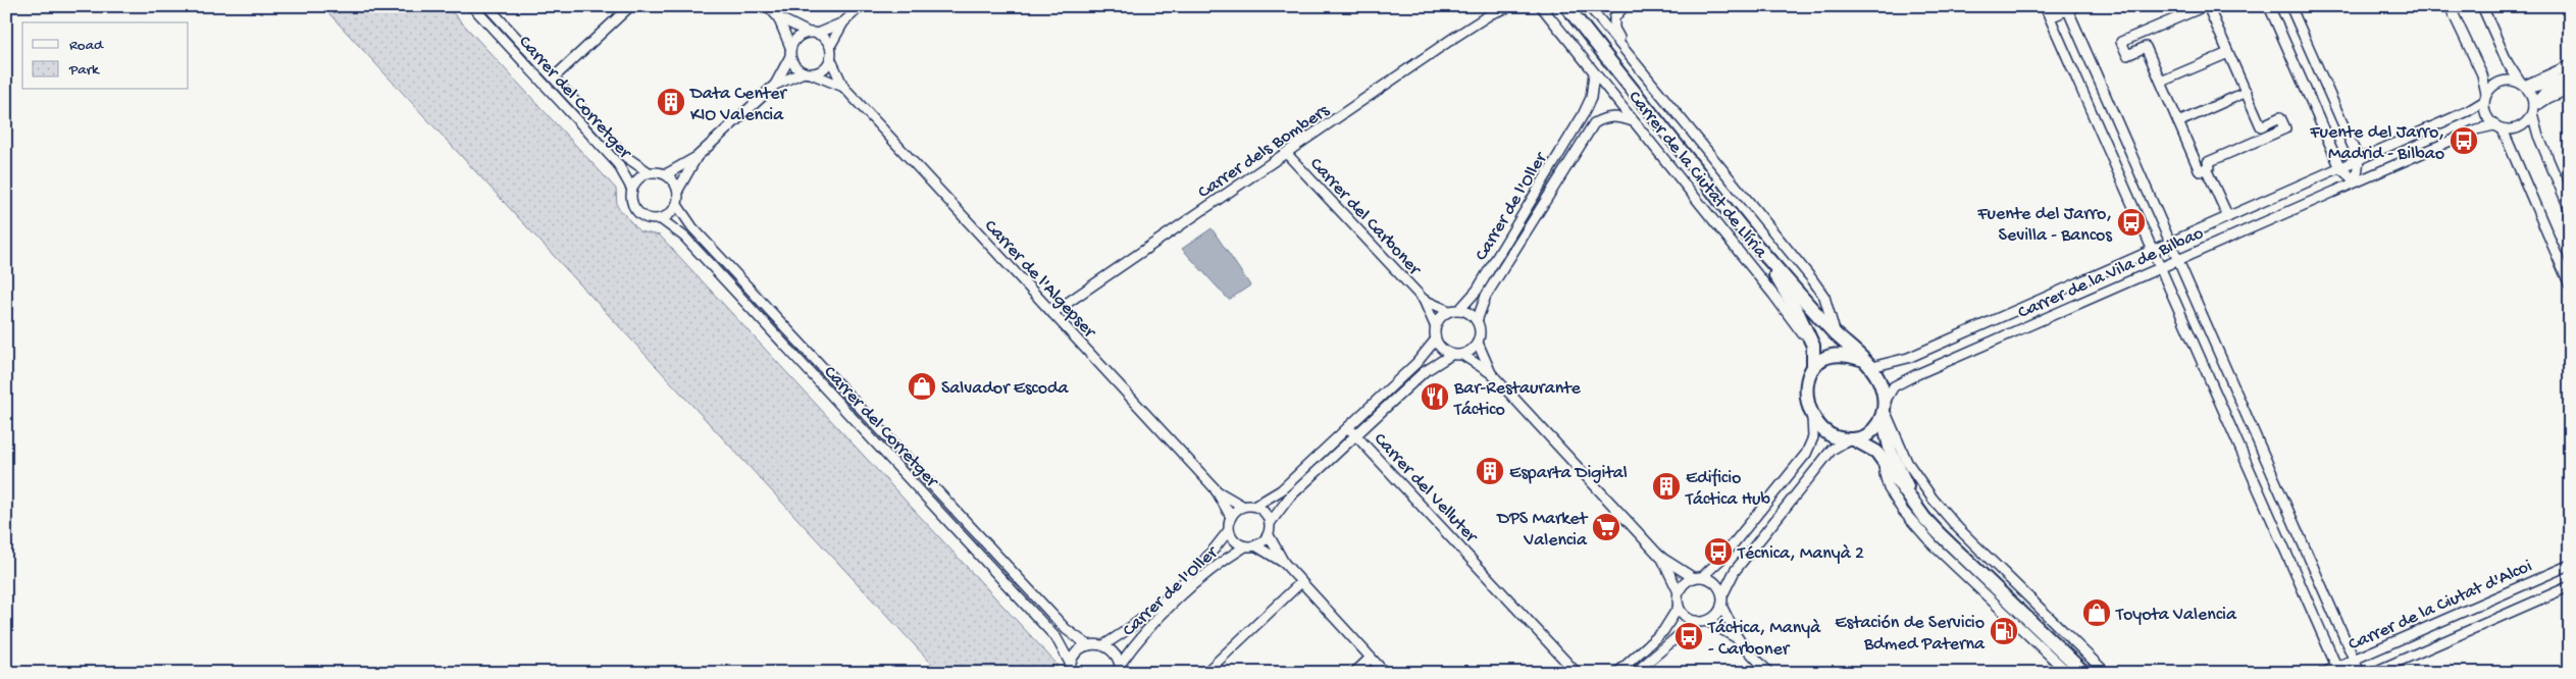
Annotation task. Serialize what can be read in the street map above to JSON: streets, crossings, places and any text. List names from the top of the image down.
{
  "streets": {
    "street": [
      "Carrer del Corretger",
      "Carrer dels Bombers",
      "Carrer de la Ciutat de Llíria",
      "Carrer de l'Oller",
      "Carrer del Carboner",
      "Carrer de la Vila de Bilbao",
      "Carrer de l'Algepser",
      "Carrer del Velluter",
      "Carrer de la Ciutat d'Alcoi"
    ]
  },
  "crossings": [
    ["Carrer dels Bombers", "Carrer del Carboner"],
    ["Carrer dels Bombers", "Carrer de l'Algepser"],
    ["Carrer de la Ciutat de Llíria", "Carrer de l'Oller"],
    ["Carrer de la Ciutat de Llíria", "Carrer de la Vila de Bilbao"],
    ["Carrer de l'Oller", "Carrer del Carboner"]
  ],
  "places": {
    "building": ["Data Center KIO Valencia", "Esparta Digital", "Edificio Táctica Hub"],
    "bus stop": [
      "Fuente del Jarro, Madrid - Bilbao",
      "Fuente del Jarro, Sevilla - Bancos",
      "Técnica, Manyà 2",
      "Táctica, Manyà - Carboner"
    ],
    "shop": ["Salvador Escoda", "Toyota Valencia"],
    "restaurant": ["Bar-Restaurante Táctico"],
    "supermarket": ["DPS Market Valencia"],
    "fuel station": ["Estación de Servicio Bdmed Paterna"]
  },
  "legend": ["Road", "Park"]
}
